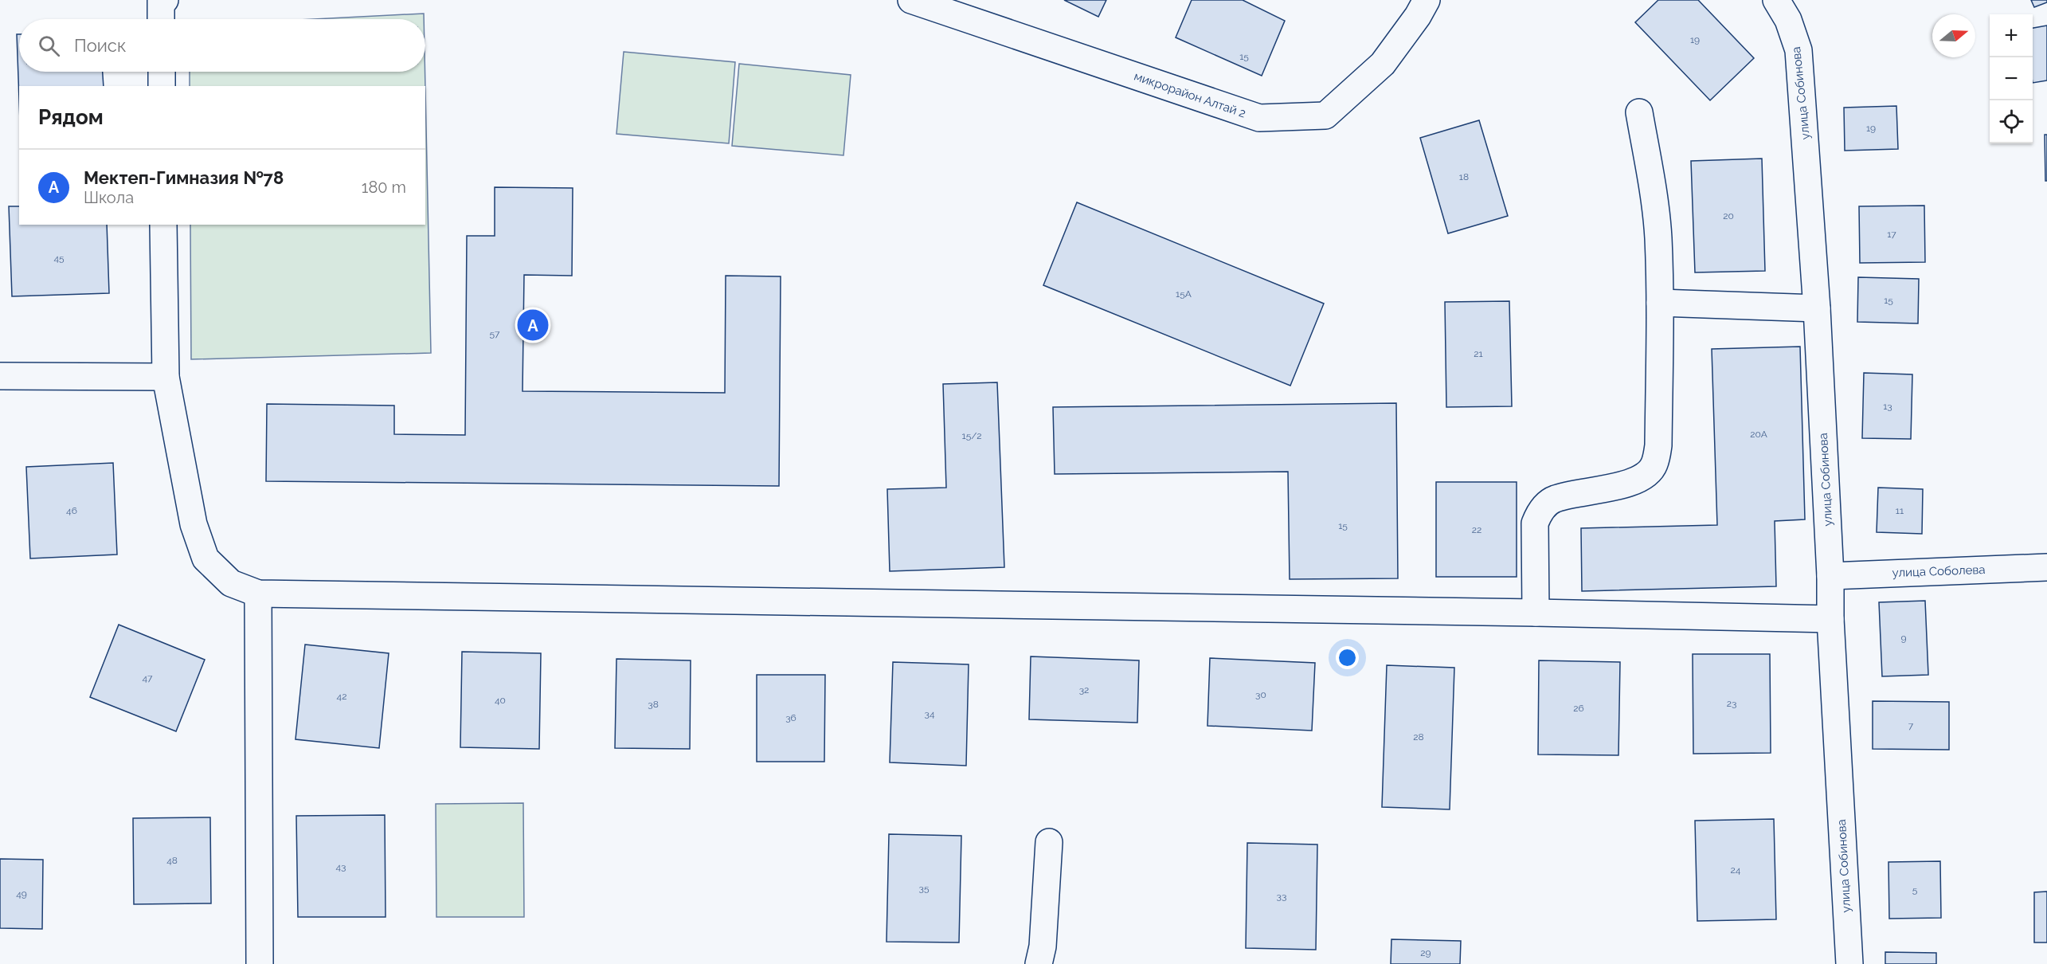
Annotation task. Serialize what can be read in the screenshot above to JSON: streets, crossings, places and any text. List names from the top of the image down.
{
  "streets": {
    "street": ["улица Собинова", "микрорайон Алтай 2", "улица Соболева"]
  },
  "crossings": [
    ["улица Собинова", "улица Соболева"]
  ],
  "house_numbers": [
    "19",
    "15",
    "19",
    "18",
    "20",
    "17",
    "45",
    "15А",
    "15",
    "57",
    "21",
    "13",
    "20А",
    "15/2",
    "46",
    "11",
    "15",
    "22",
    "9",
    "47",
    "32",
    "30",
    "42",
    "40",
    "23",
    "38",
    "26",
    "34",
    "36",
    "7",
    "28",
    "48",
    "43",
    "24",
    "35",
    "5",
    "49",
    "33",
    "29"
  ],
  "north": "right",
  "page": {
    "map_buttons": ["+", "−"],
    "search": "Поиск",
    "heading": "Рядом",
    "list": [
      {
        "mark": "A",
        "name": "Мектеп-Гимназия №78",
        "note": "Школа",
        "value": "180 m"
      }
    ],
    "pins": "A"
  }
}
